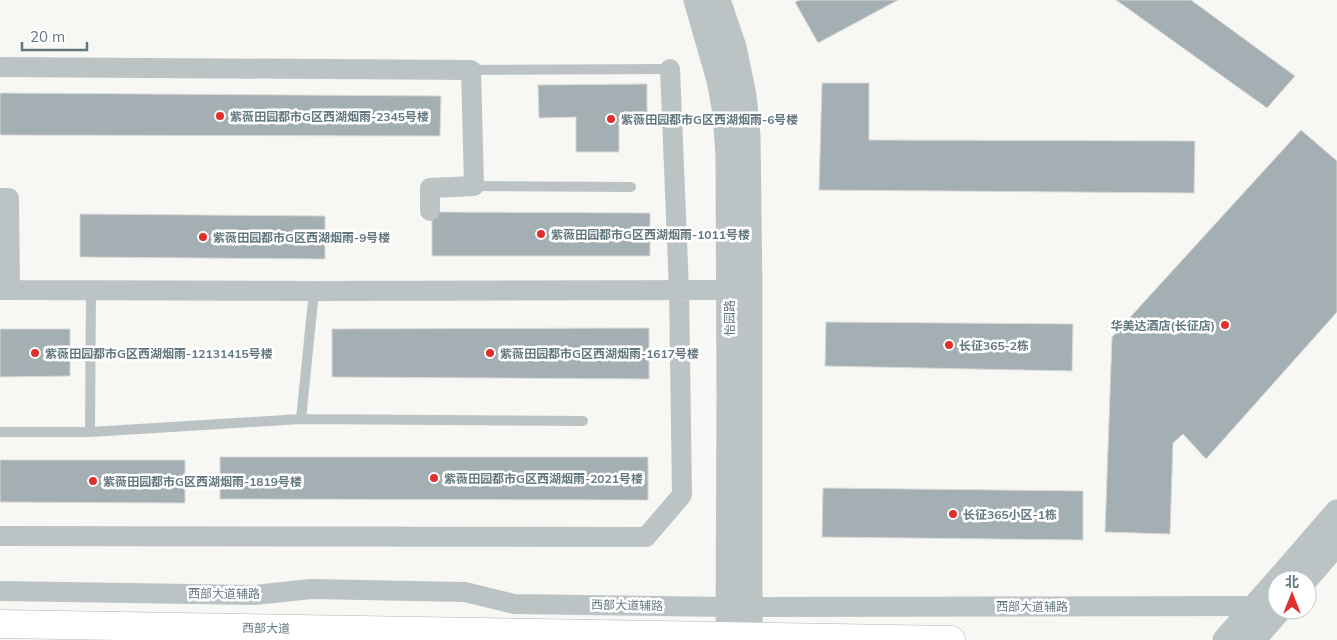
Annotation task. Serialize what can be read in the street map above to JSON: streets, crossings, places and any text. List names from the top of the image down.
{
  "streets": {
    "main road": ["西部大道"],
    "street": ["怡园路", "西部大道辅路"]
  },
  "crossings": [
    ["怡园路", "西部大道辅路"],
    ["怡园路", "西部大道"]
  ],
  "places": [
    "紫薇田园都市G区西湖烟雨-2345号楼",
    "紫薇田园都市G区西湖烟雨-6号楼",
    "紫薇田园都市G区西湖烟雨-1011号楼",
    "紫薇田园都市G区西湖烟雨-9号楼",
    "华美达酒店(长征店)",
    "长征365-2栋",
    "紫薇田园都市G区西湖烟雨-12131415号楼",
    "紫薇田园都市G区西湖烟雨-1617号楼",
    "紫薇田园都市G区西湖烟雨-2021号楼",
    "紫薇田园都市G区西湖烟雨-1819号楼",
    "长征365小区-1栋"
  ],
  "scale_bar": "20 m",
  "north": "top"
}
